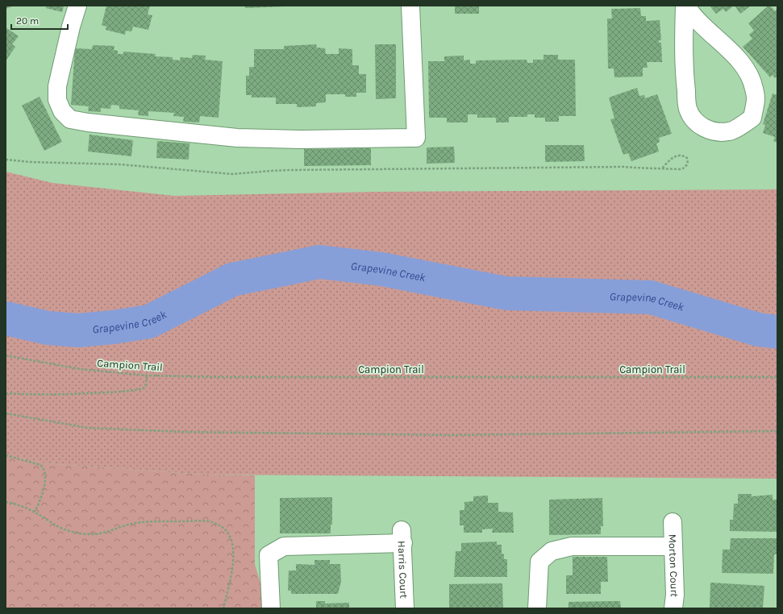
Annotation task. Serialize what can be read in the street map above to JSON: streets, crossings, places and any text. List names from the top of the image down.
{
  "streets": {
    "street": ["Morton Court", "Harris Court"],
    "path": ["Campion Trail"]
  },
  "water": ["Grapevine Creek"],
  "scale_bar": "20 m"
}
